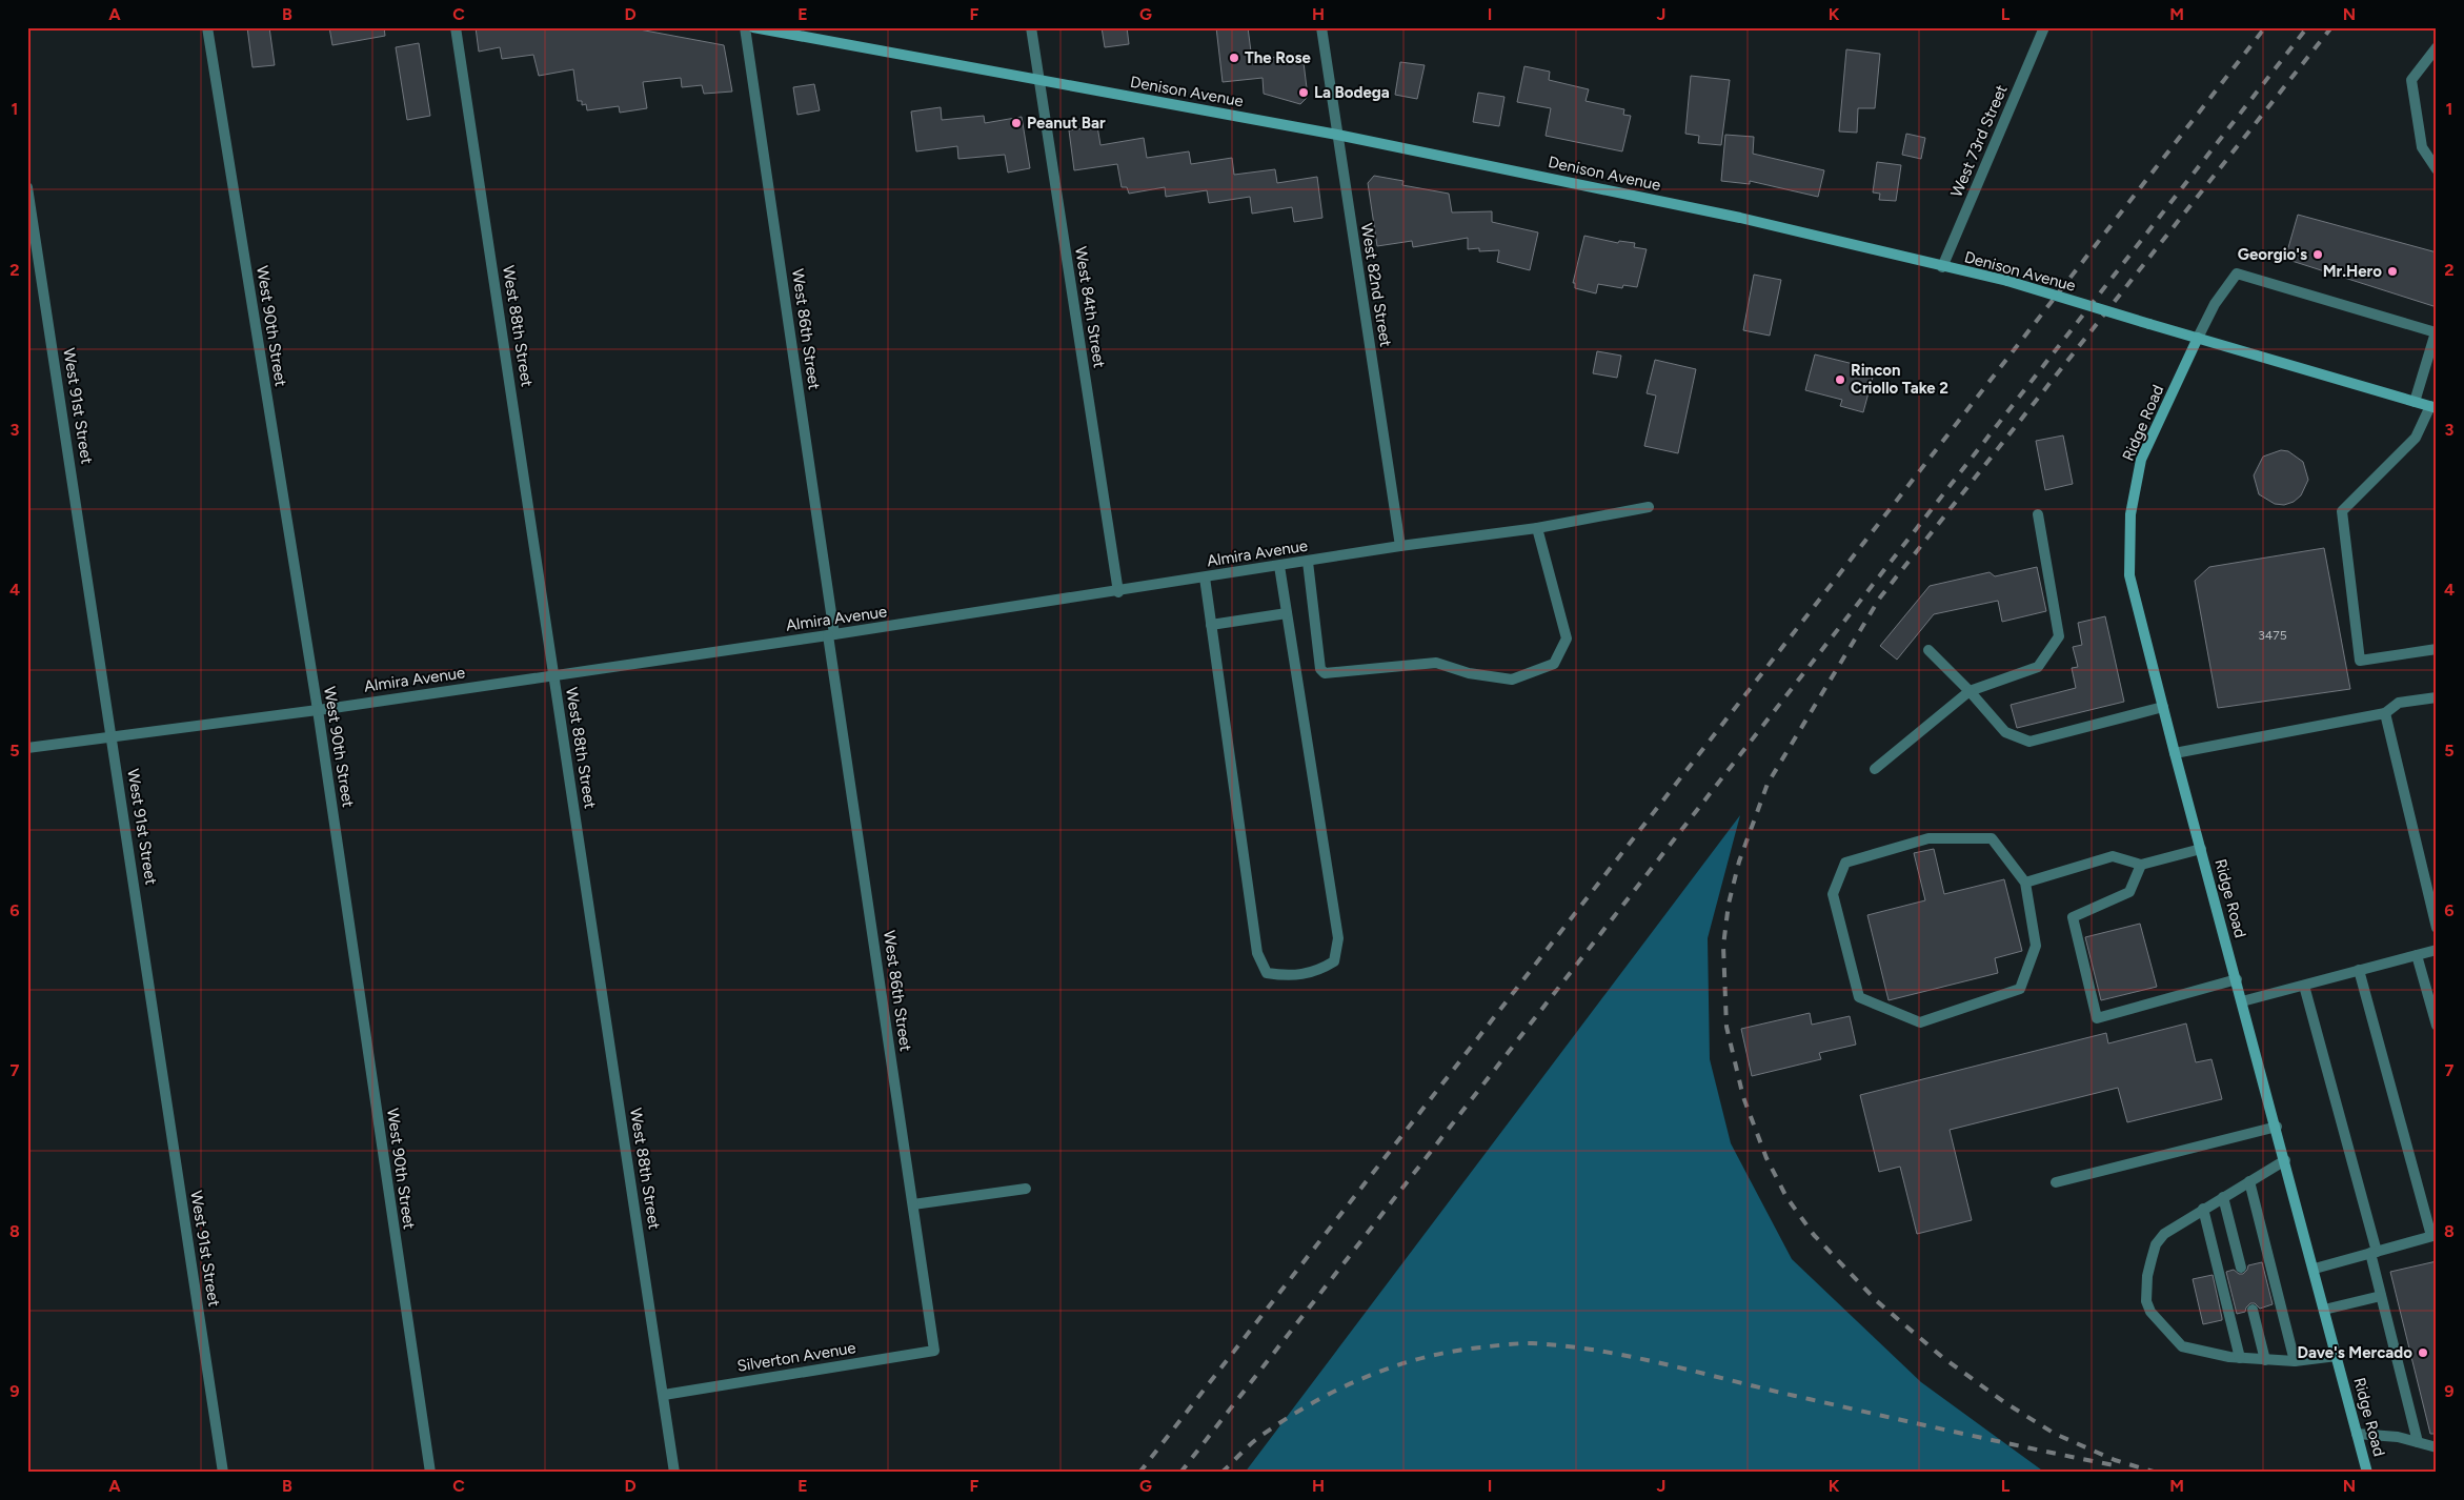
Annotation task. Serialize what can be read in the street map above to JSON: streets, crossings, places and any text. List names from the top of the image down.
{
  "streets": {
    "main road": ["Denison Avenue", "Ridge Road"],
    "street": [
      "West 73rd Street",
      "West 82nd Street",
      "West 84th Street",
      "West 90th Street",
      "West 88th Street",
      "West 86th Street",
      "West 91st Street",
      "Almira Avenue",
      "Silverton Avenue"
    ]
  },
  "crossings": [
    ["Denison Avenue", "West 73rd Street"],
    ["Denison Avenue", "West 82nd Street"],
    ["Denison Avenue", "West 84th Street"],
    ["Denison Avenue", "Ridge Road"],
    ["West 82nd Street", "Almira Avenue"],
    ["West 84th Street", "Almira Avenue"],
    ["West 90th Street", "Almira Avenue"],
    ["West 88th Street", "Almira Avenue"],
    ["West 88th Street", "Silverton Avenue"],
    ["West 86th Street", "Almira Avenue"],
    ["West 86th Street", "Silverton Avenue"],
    ["West 91st Street", "Almira Avenue"]
  ],
  "places": [
    "The Rose",
    "La Bodega",
    "Peanut Bar",
    "Georgio's",
    "Mr.Hero",
    "Rincon Criollo Take 2",
    "Dave's Mercado"
  ],
  "house_numbers": ["3475"],
  "grid": {
    "columns": [
      "A",
      "B",
      "C",
      "D",
      "E",
      "F",
      "G",
      "H",
      "I",
      "J",
      "K",
      "L",
      "M",
      "N"
    ],
    "rows": [
      "1",
      "2",
      "3",
      "4",
      "5",
      "6",
      "7",
      "8",
      "9"
    ]
  }
}
